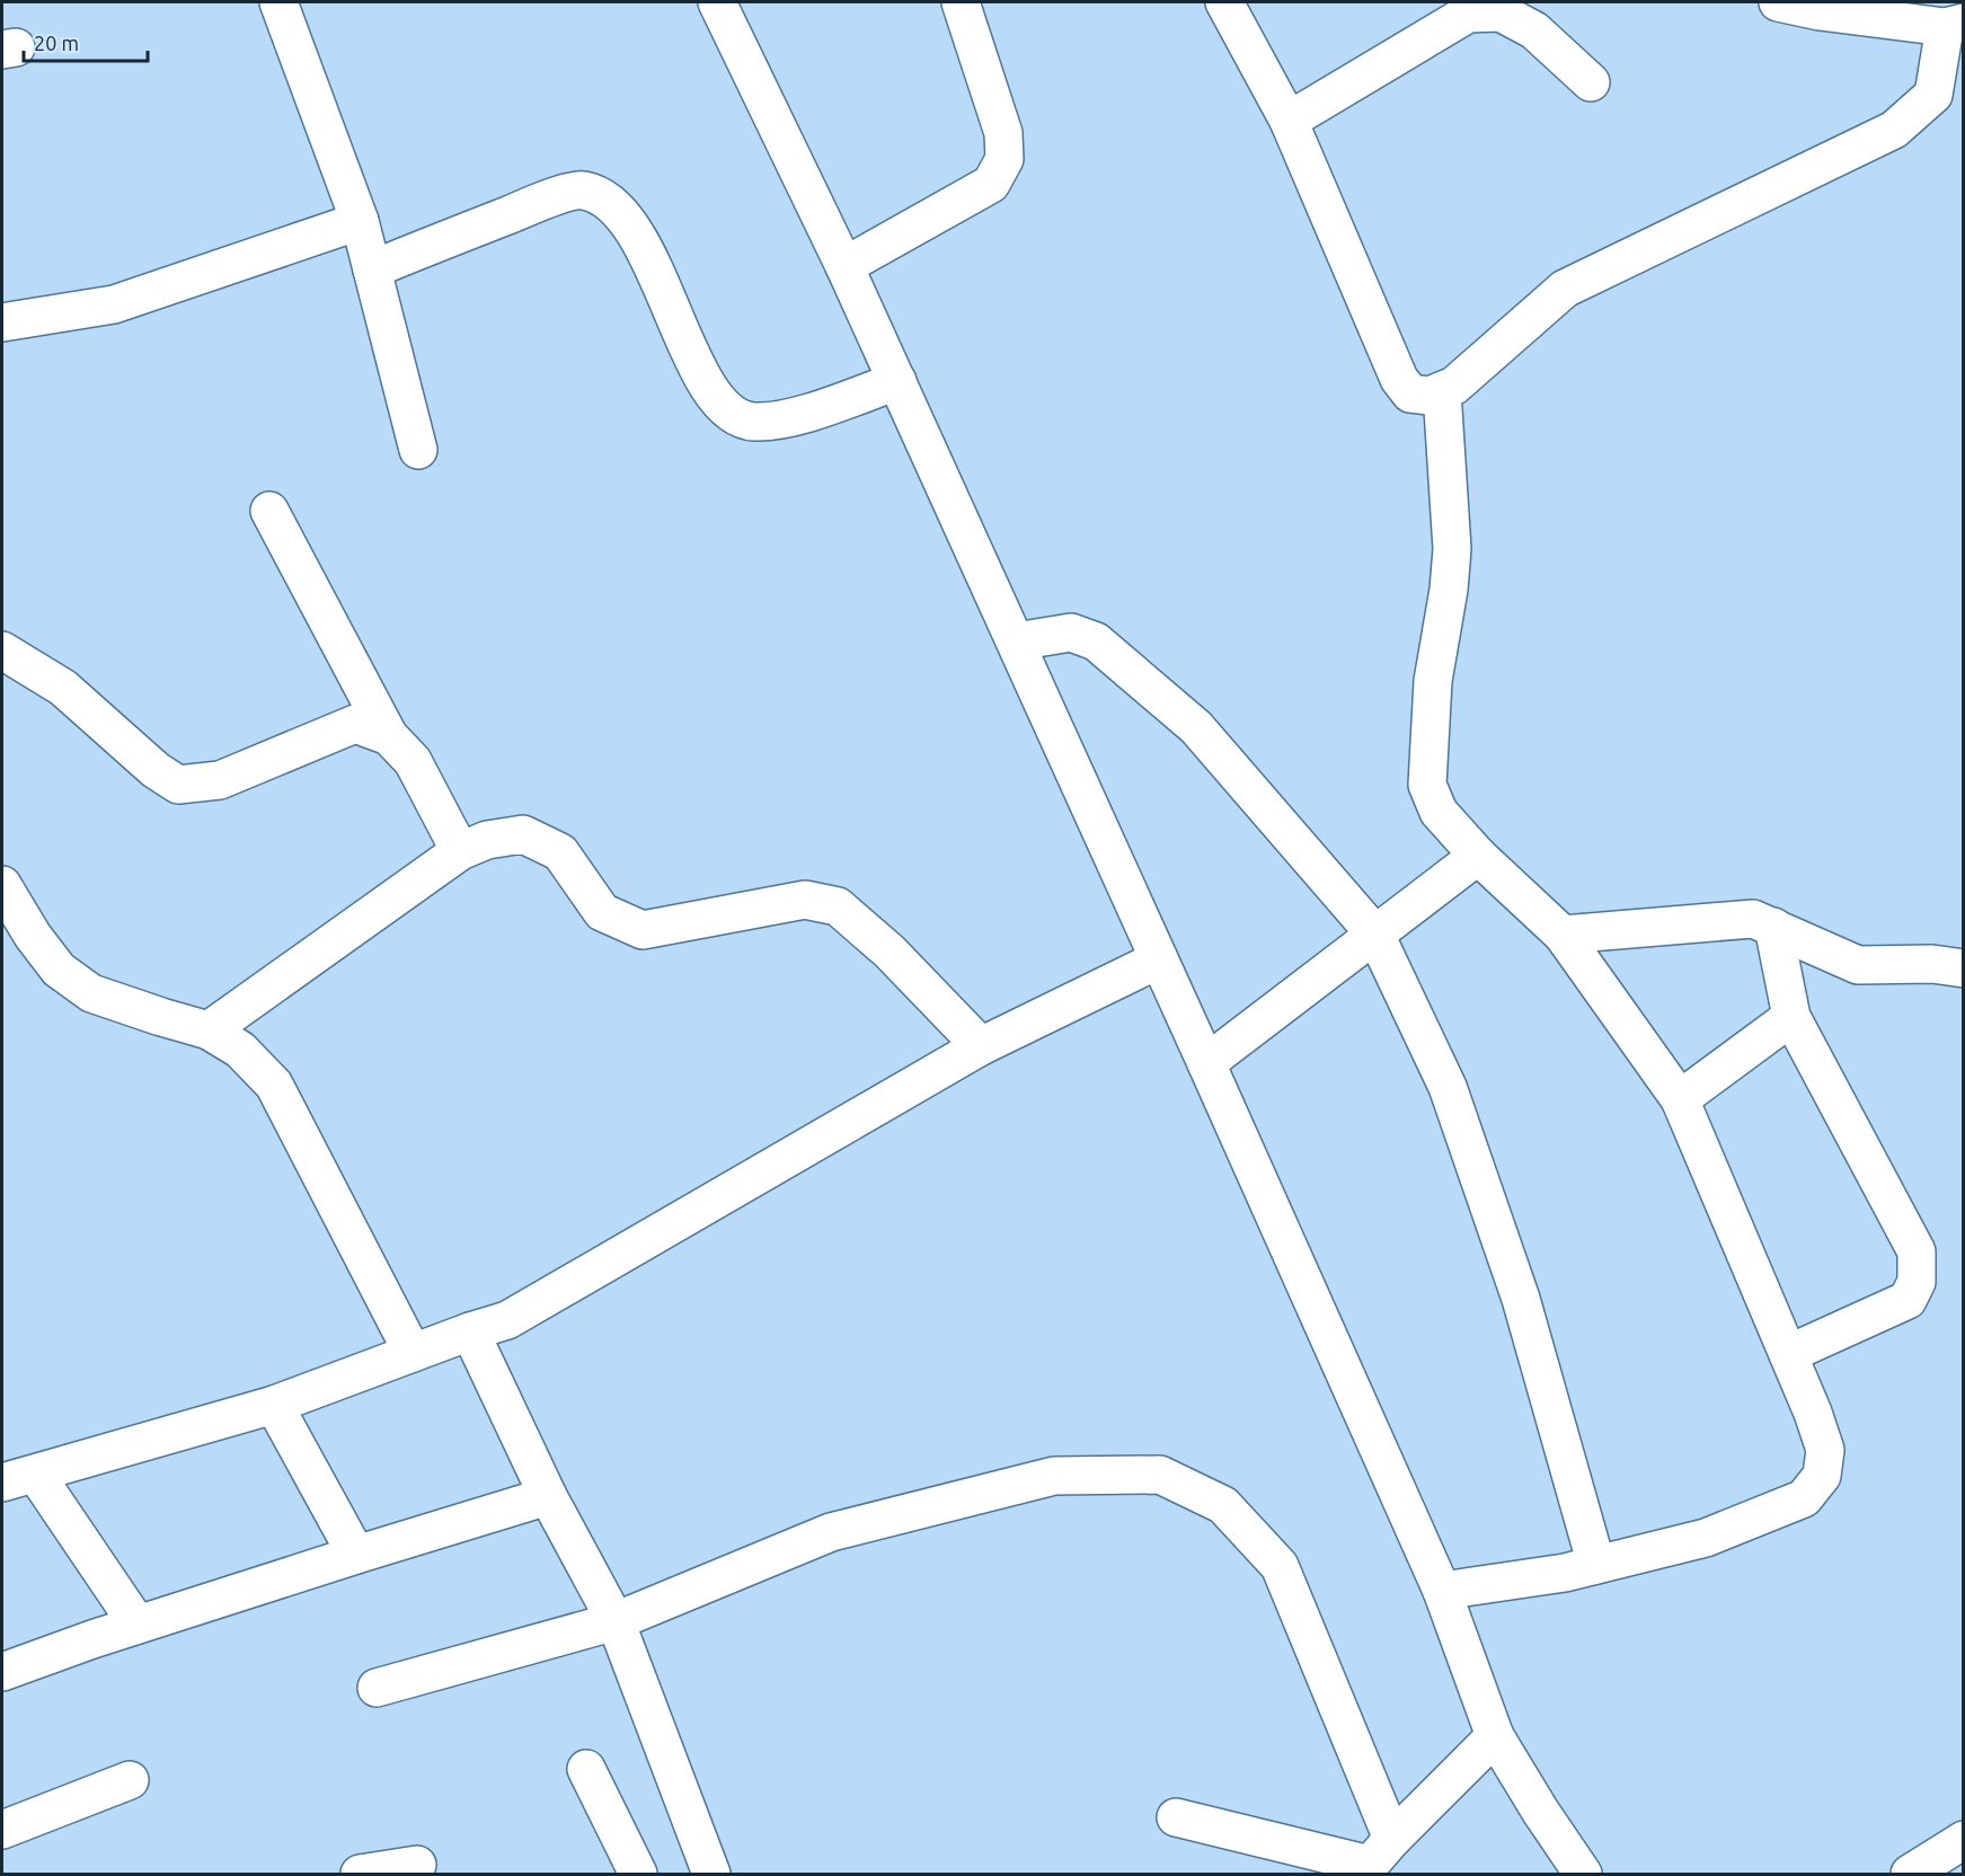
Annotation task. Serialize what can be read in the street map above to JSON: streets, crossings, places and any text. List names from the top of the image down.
{
  "scale_bar": "20 m"
}
